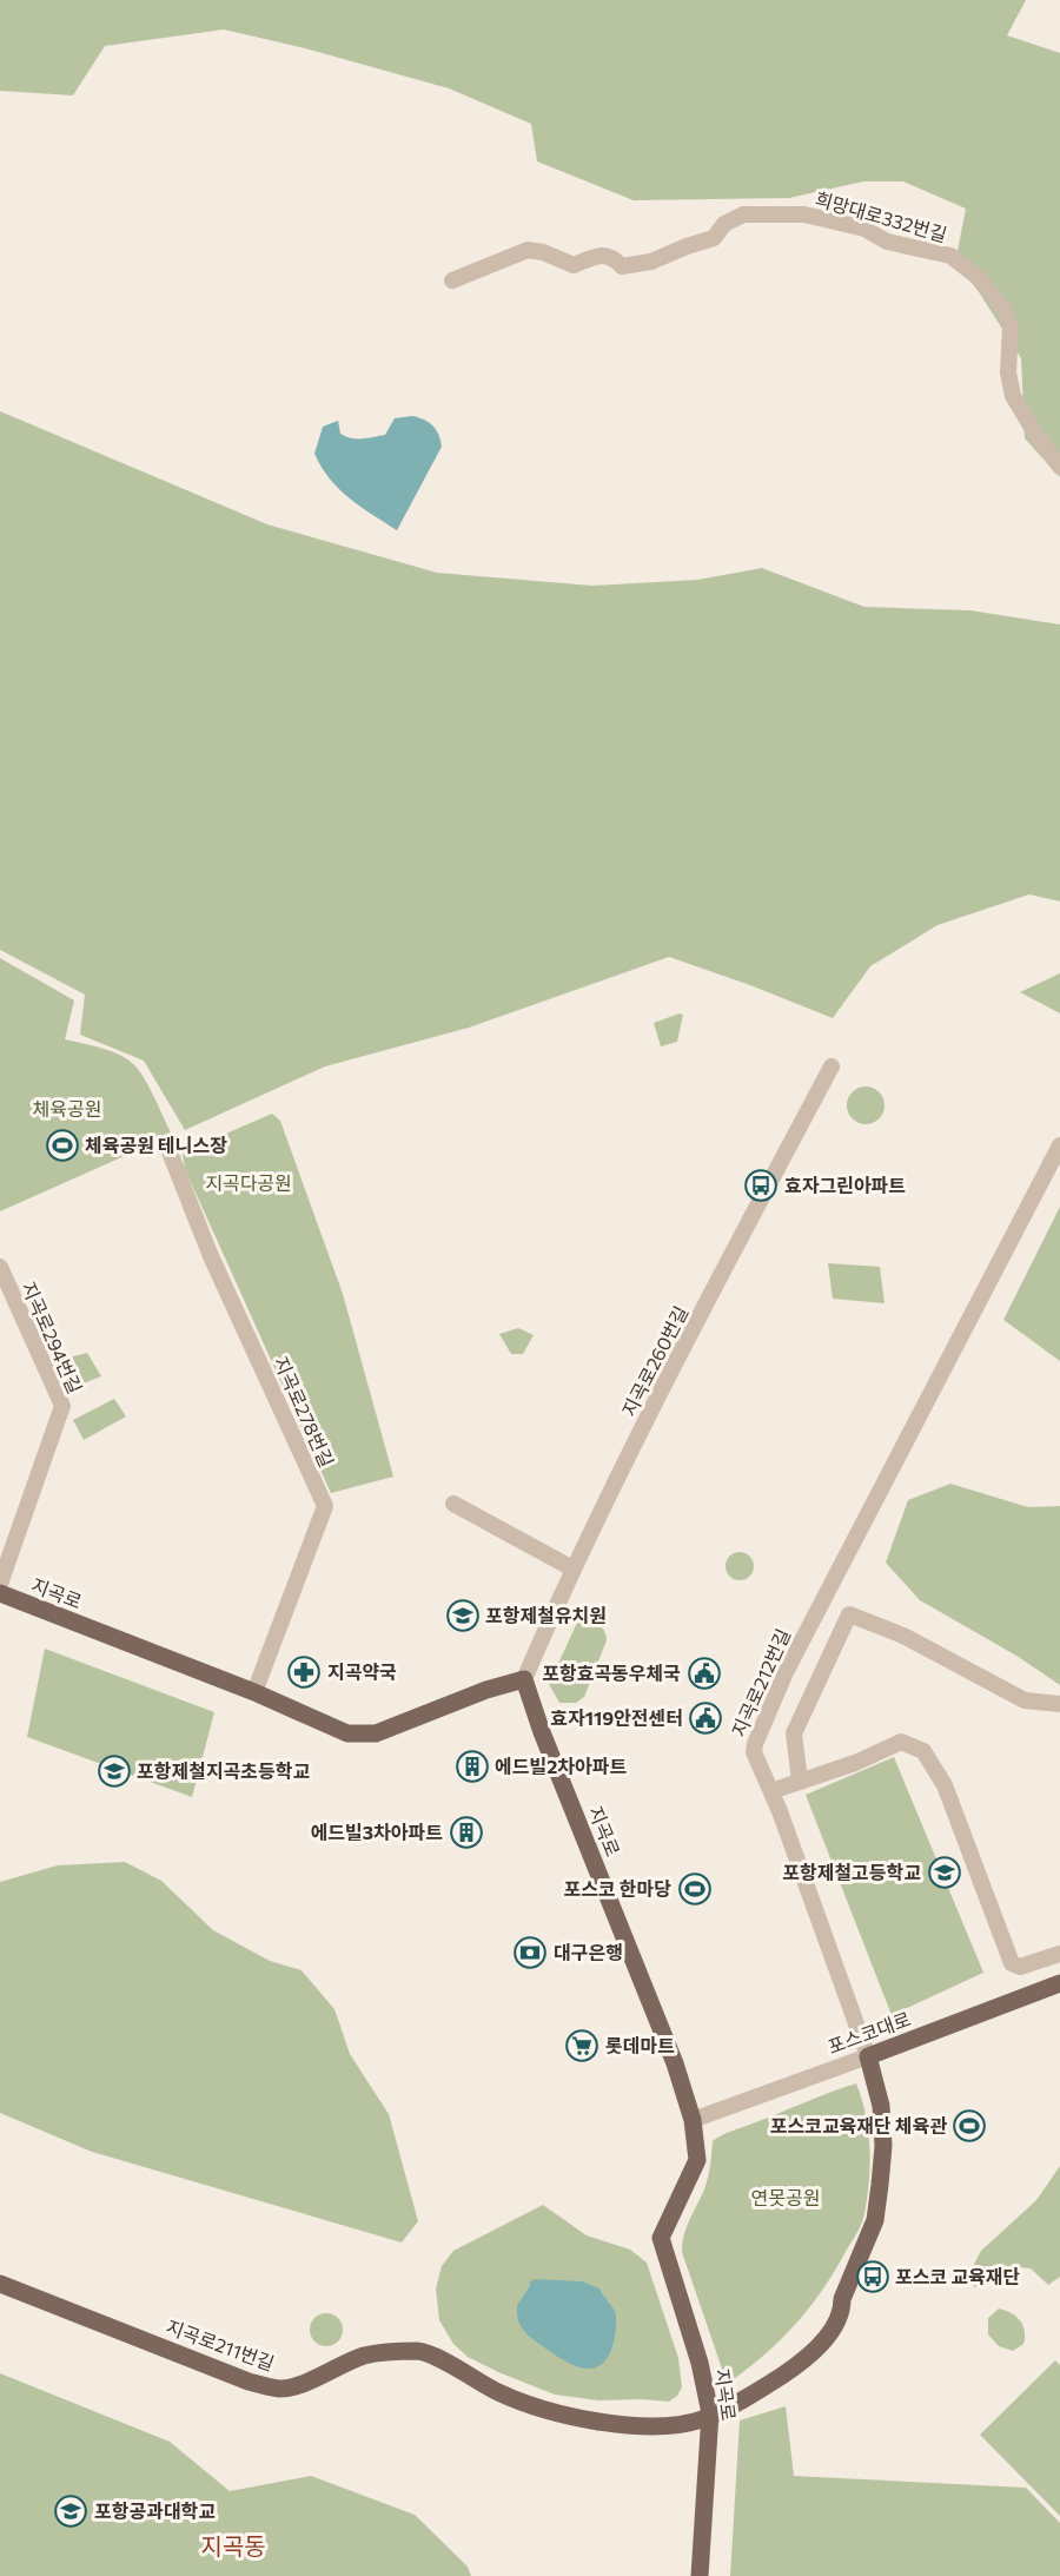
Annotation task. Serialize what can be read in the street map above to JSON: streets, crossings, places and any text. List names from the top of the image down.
{
  "streets": {
    "main road": [
      "지곡로",
      "지곡로212번길",
      "포스코대로",
      "지곡로211번길"
    ],
    "street": [
      "희망대로332번길",
      "지곡로294번길",
      "지곡로260번길",
      "지곡로278번길"
    ]
  },
  "crossings": [
    ["지곡로260번길", "지곡로"],
    ["지곡로278번길", "지곡로"],
    ["지곡로", "지곡로212번길"],
    ["지곡로", "포스코대로"],
    ["지곡로", "지곡로211번길"],
    ["지곡로212번길", "포스코대로"],
    ["지곡로212번길", "지곡로211번길"]
  ],
  "districts": ["지곡동"],
  "parks": ["체육공원", "지곡다공원", "연못공원"],
  "places": {
    "sports": ["체육공원 테니스장", "포스코 한마당", "포스코교육재단 체육관"],
    "bus stop": ["효자그린아파트", "포스코 교육재단"],
    "school or university": [
      "포항제철유치원",
      "포항제철지곡초등학교",
      "포항제철고등학교",
      "포항공과대학교"
    ],
    "pharmacy": ["지곡약국"],
    "public building": ["포항효곡동우체국", "효자119안전센터"],
    "building": ["에드빌2차아파트", "에드빌3차아파트"],
    "bank": ["대구은행"],
    "supermarket": ["롯데마트"]
  }
}
